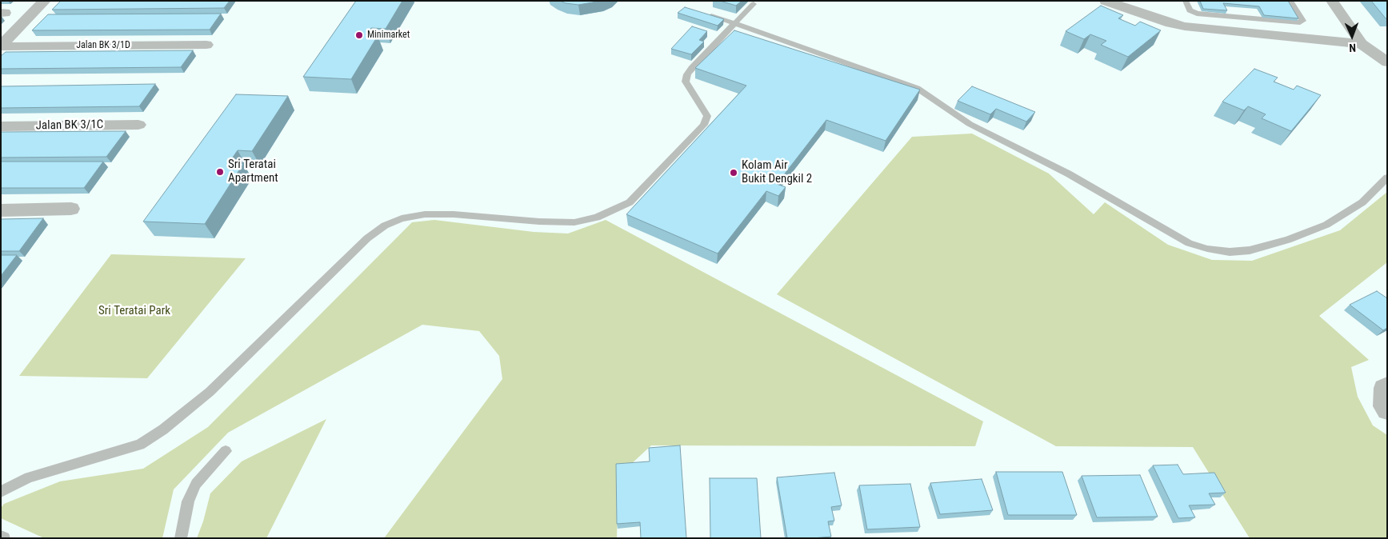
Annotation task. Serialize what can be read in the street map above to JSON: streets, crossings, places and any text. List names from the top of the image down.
{
  "streets": {
    "street": ["Jalan BK 3/1D", "Jalan BK 3/1C"]
  },
  "parks": ["Sri Teratai Park"],
  "places": ["Minimarket", "Sri Teratai Apartment", "Kolam Air Bukit Dengkil 2"],
  "north": "bottom"
}
